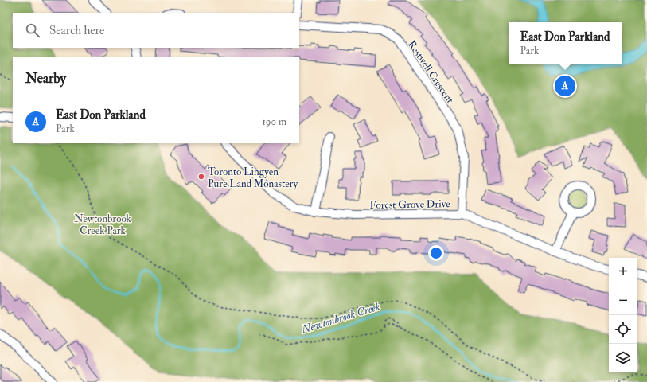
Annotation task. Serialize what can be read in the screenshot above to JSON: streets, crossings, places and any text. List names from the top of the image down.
{
  "streets": {
    "street": ["Restwell Crescent", "Forest Grove Drive"]
  },
  "crossings": [
    ["Restwell Crescent", "Forest Grove Drive"]
  ],
  "water": ["Newtonbrook Creek"],
  "parks": ["Newtonbrook Creek Park"],
  "places": ["Toronto Lingyen Pure Land Monastery"],
  "page": {
    "search": "Search here",
    "popup": ["East Don Parkland", "Park"],
    "heading": "Nearby",
    "pins": "A",
    "list": [
      {
        "mark": "A",
        "name": "East Don Parkland",
        "note": "Park",
        "value": "190 m"
      }
    ],
    "map_buttons": ["+", "−"]
  }
}
